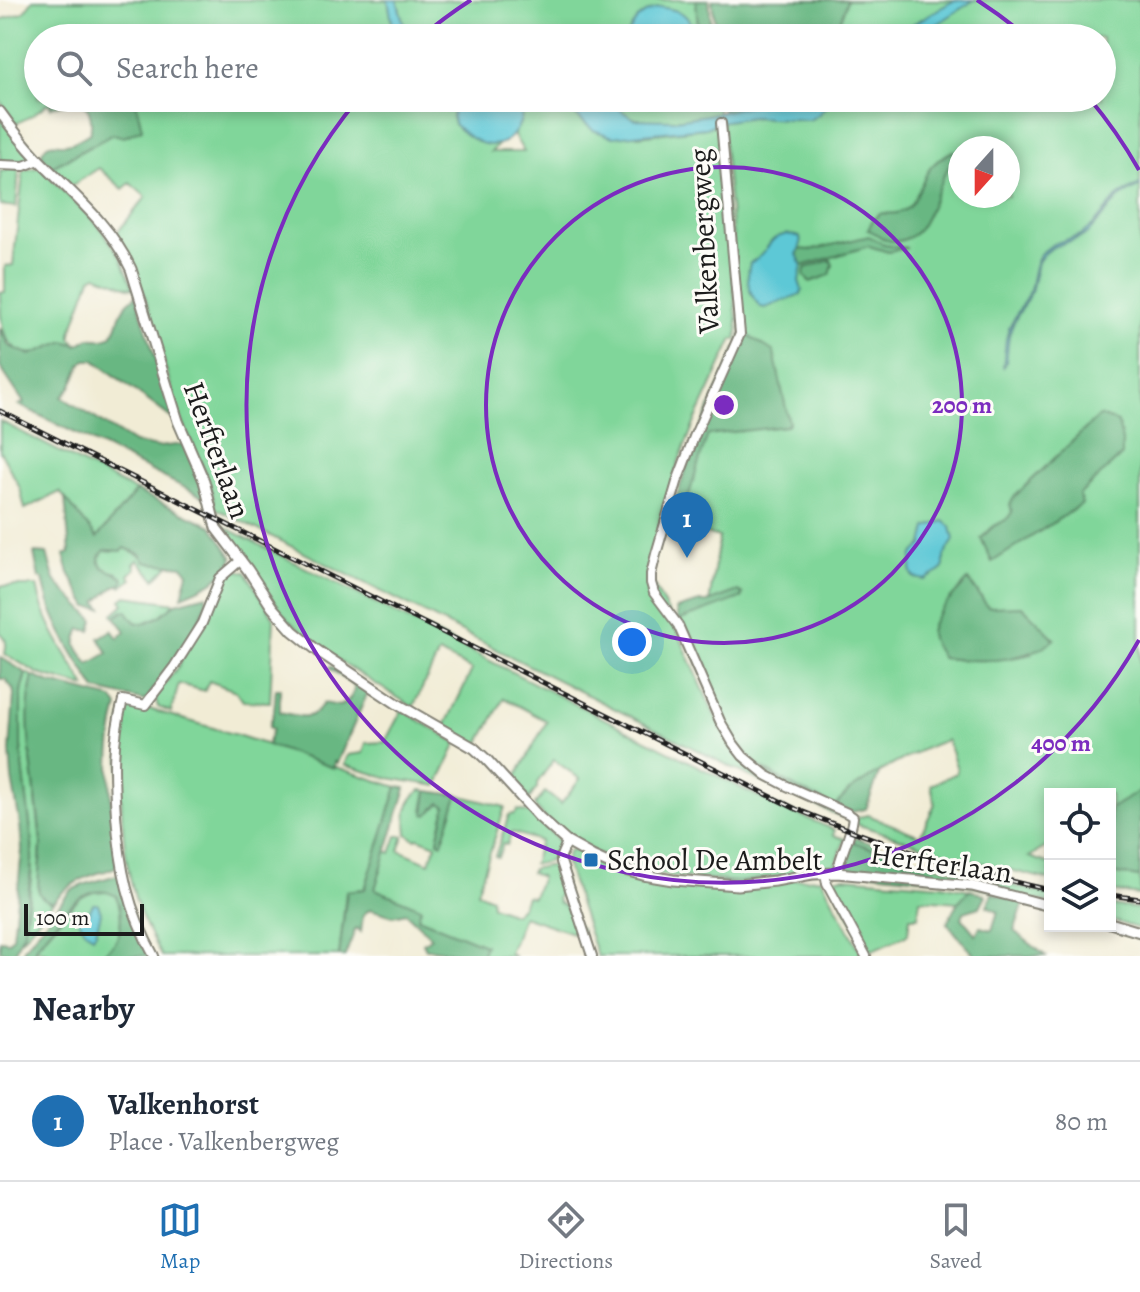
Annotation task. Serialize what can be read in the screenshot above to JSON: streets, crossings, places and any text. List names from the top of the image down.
{
  "streets": {
    "street": ["Valkenbergweg", "Herfterlaan"]
  },
  "crossings": [
    ["Valkenbergweg", "Herfterlaan"]
  ],
  "places": {
    "transit": ["School De Ambelt"]
  },
  "scale_bar": "100 m",
  "north": "bottom",
  "page": {
    "search": "Search here",
    "pins": "1",
    "scale": "100 m",
    "heading": "Nearby",
    "list": [
      {
        "mark": "1",
        "name": "Valkenhorst",
        "note": "Place · Valkenbergweg",
        "value": "80 m"
      }
    ],
    "nav": ["Map", "Directions", "Saved"]
  },
  "rings": ["200 m", "400 m"]
}
